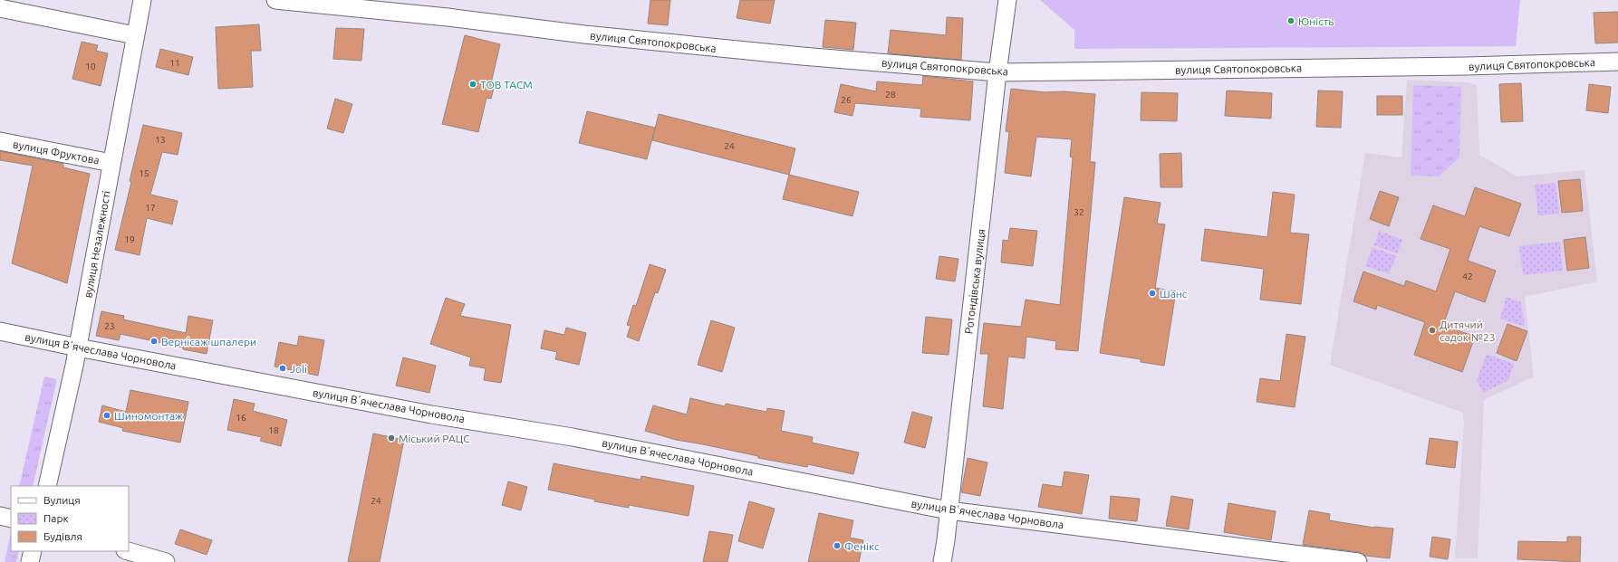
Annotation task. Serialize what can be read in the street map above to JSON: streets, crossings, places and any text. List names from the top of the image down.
{
  "streets": {
    "street": [
      "вулиця Святопокровська",
      "вулиця Фруктова",
      "вулиця Незалежності",
      "Ротондівська вулиця",
      "вулиця Вʼячеслава Чорновола"
    ]
  },
  "crossings": [
    ["вулиця Святопокровська", "Ротондівська вулиця"],
    ["вулиця Фруктова", "вулиця Незалежності"],
    ["вулиця Незалежності", "вулиця Вʼячеслава Чорновола"],
    ["Ротондівська вулиця", "вулиця Вʼячеслава Чорновола"]
  ],
  "places": [
    "Юність",
    "ТОВ ТАСМ",
    "Шанс",
    "Дитячий садок №23",
    "Вернiсаж шпалери",
    "Joli",
    "Шиномонтаж",
    "Міський РАЦС",
    "Фенікс"
  ],
  "house_numbers": [
    "11",
    "10",
    "28",
    "26",
    "13",
    "24",
    "15",
    "17",
    "32",
    "19",
    "42",
    "23",
    "16",
    "18",
    "24"
  ],
  "legend": ["Вулиця", "Парк", "Будівля"]
}
